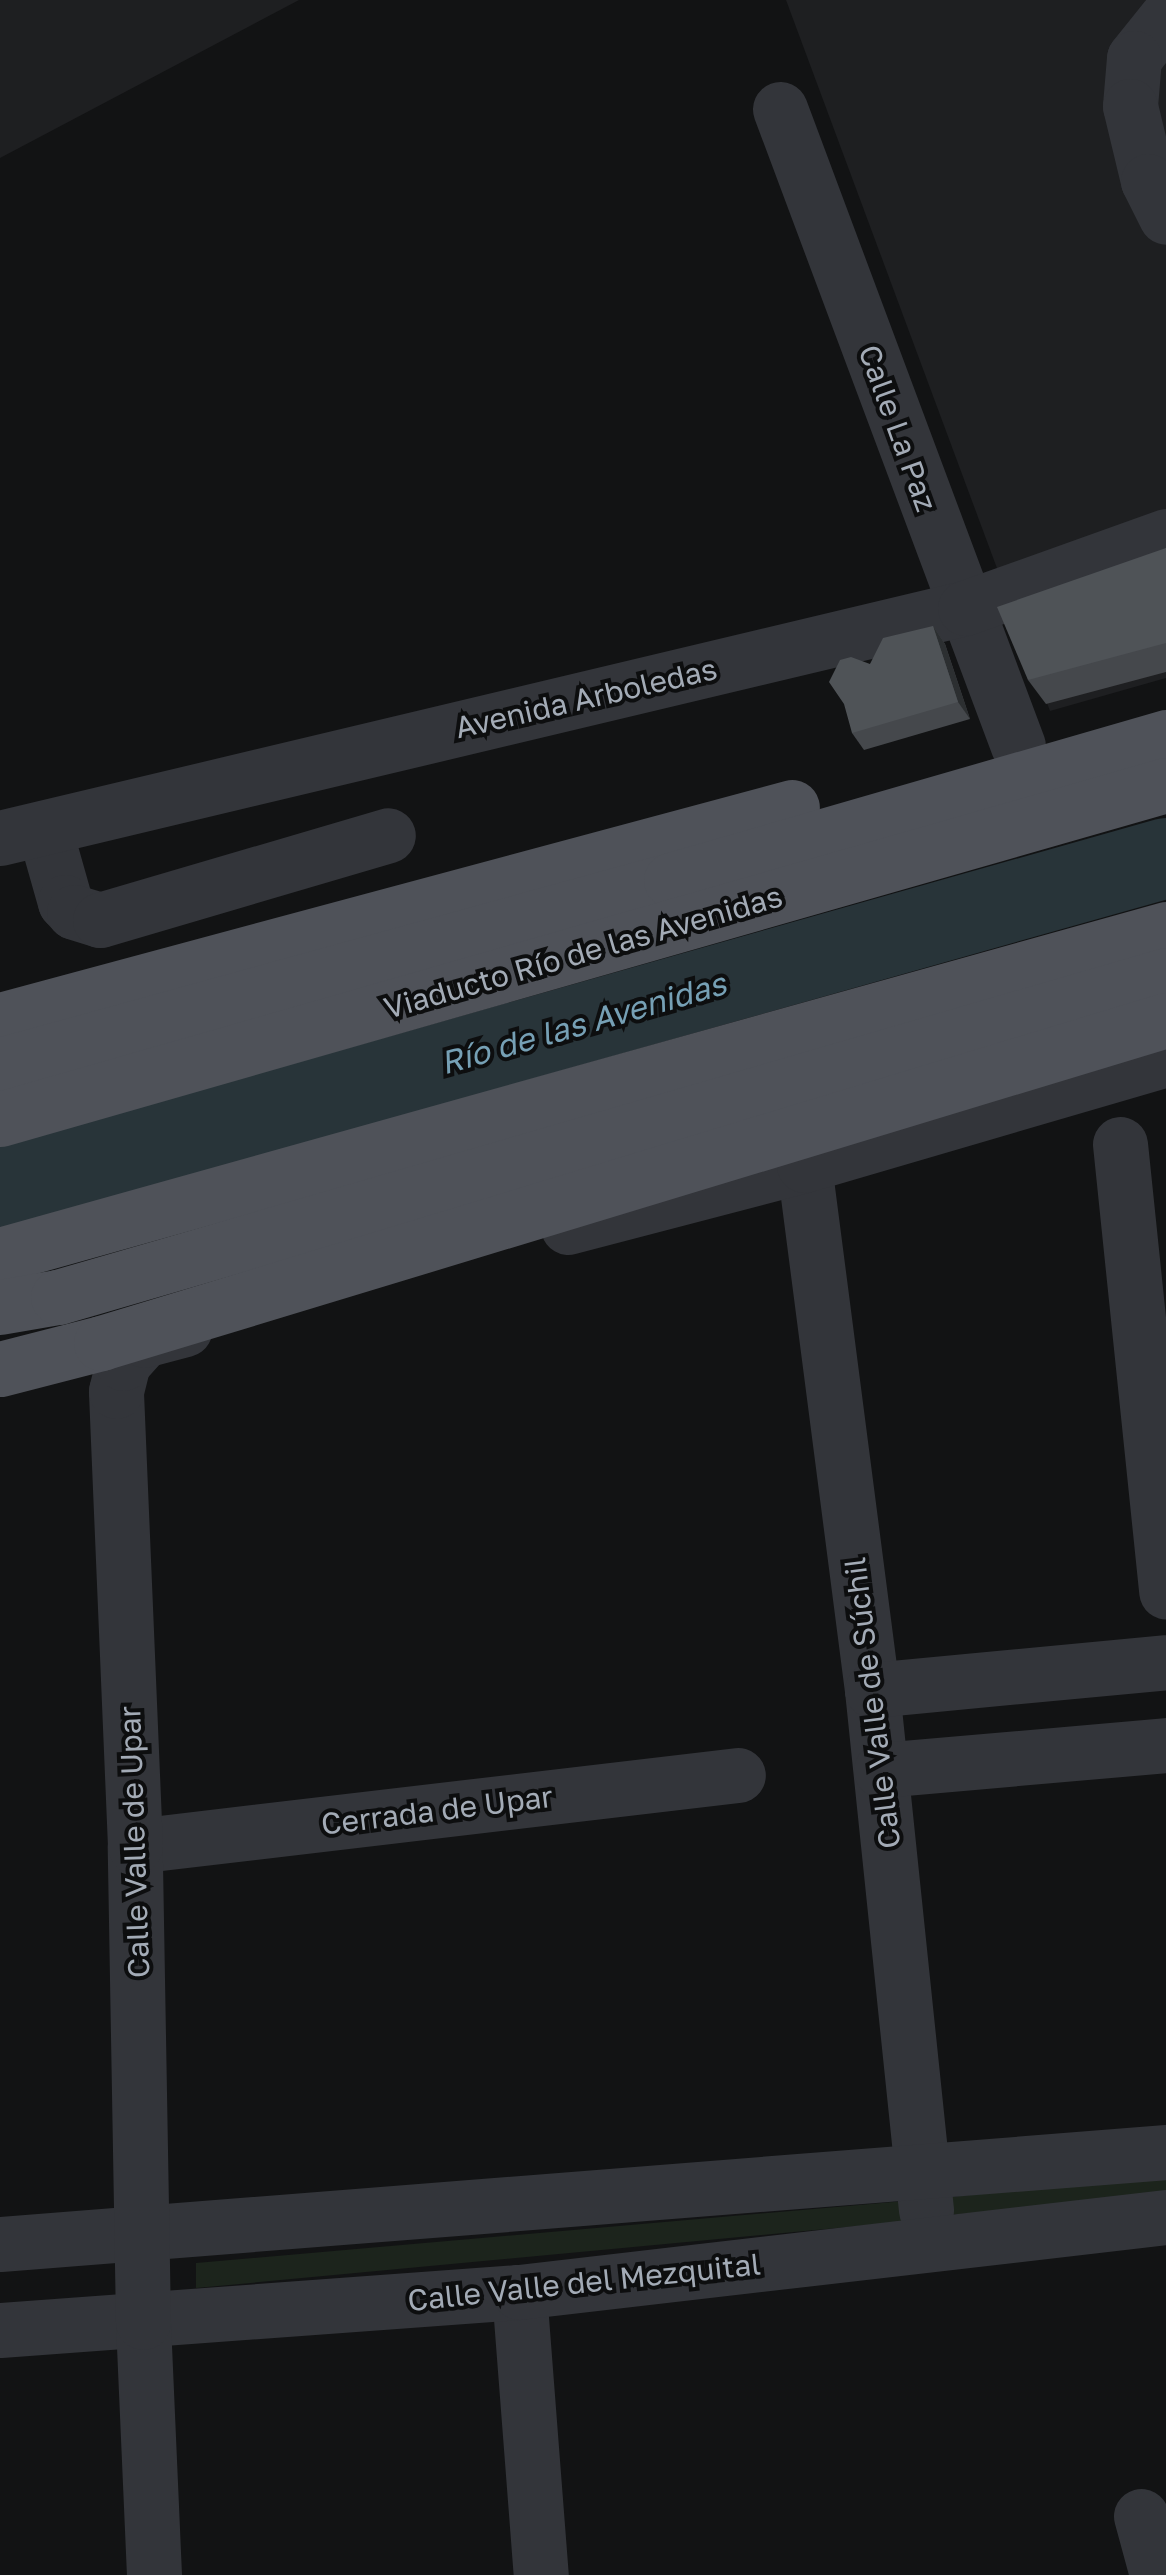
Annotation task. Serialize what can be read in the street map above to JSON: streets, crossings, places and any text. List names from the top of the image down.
{
  "streets": {
    "main road": ["Viaducto Río de las Avenidas"],
    "street": [
      "Calle La Paz",
      "Avenida Arboledas",
      "Calle Valle de Súchil",
      "Cerrada de Upar",
      "Calle Valle de Upar",
      "Calle Valle del Mezquital"
    ]
  },
  "crossings": [
    ["Calle La Paz", "Avenida Arboledas"],
    ["Calle Valle de Súchil", "Calle Valle de Upar"],
    ["Calle Valle de Súchil", "Calle Valle del Mezquital"],
    ["Cerrada de Upar", "Calle Valle de Upar"],
    ["Calle Valle de Upar", "Calle Valle del Mezquital"]
  ],
  "water": ["Río de las Avenidas"]
}
